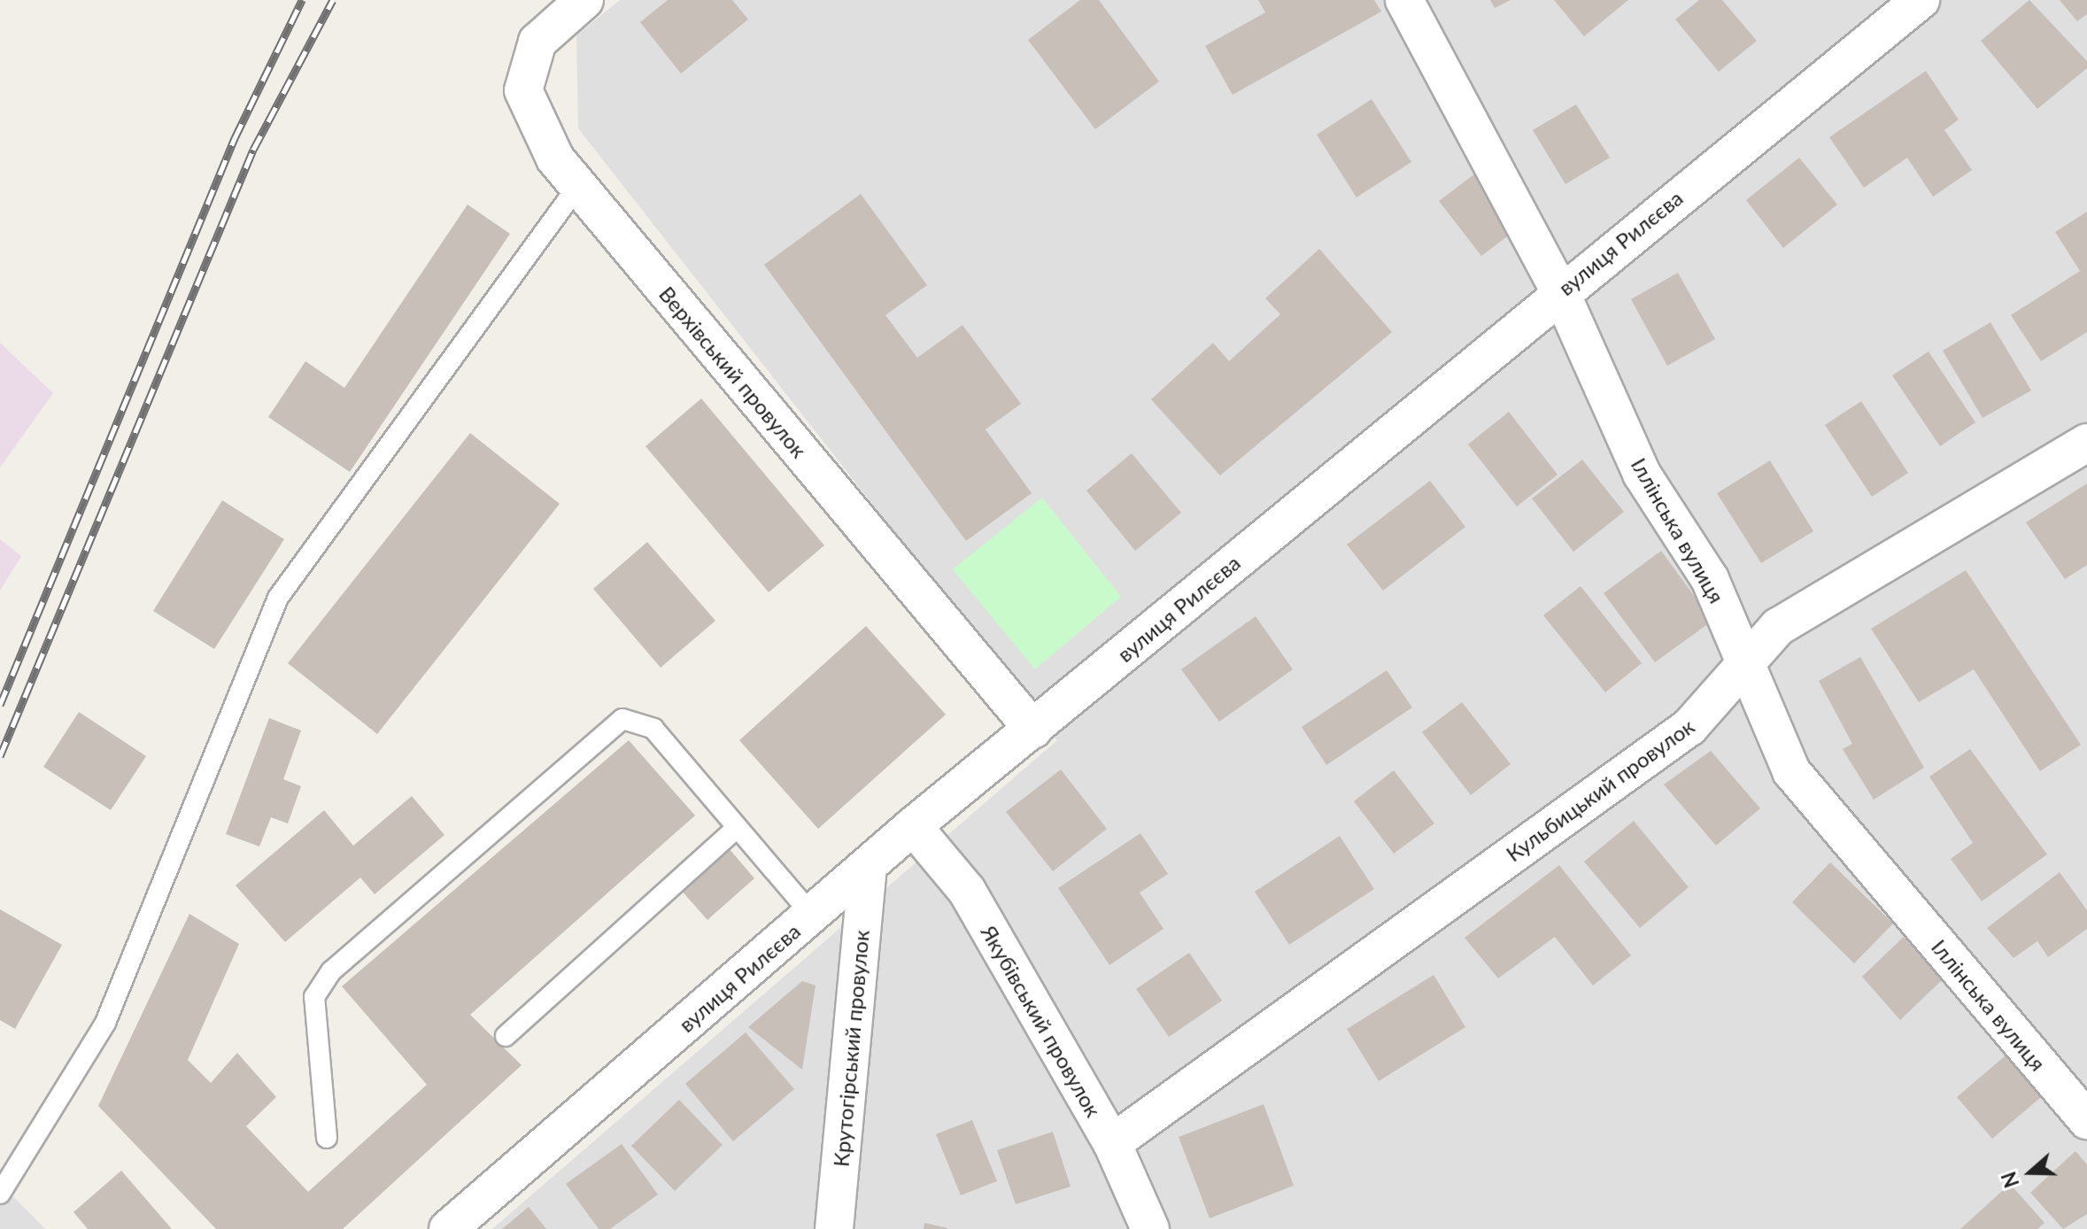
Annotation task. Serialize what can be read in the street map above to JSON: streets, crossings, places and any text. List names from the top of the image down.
{
  "streets": {
    "street": [
      "вулиця Рилєєва",
      "Верхівський провулок",
      "Іллінська вулиця",
      "Кульбицький провулок",
      "Якубівський провулок",
      "Крутогірський провулок"
    ]
  },
  "crossings": [
    ["вулиця Рилєєва", "Верхівський провулок"],
    ["вулиця Рилєєва", "Іллінська вулиця"],
    ["вулиця Рилєєва", "Якубівський провулок"],
    ["вулиця Рилєєва", "Крутогірський провулок"],
    ["Іллінська вулиця", "Кульбицький провулок"],
    ["Кульбицький провулок", "Якубівський провулок"]
  ],
  "north": "left"
}
